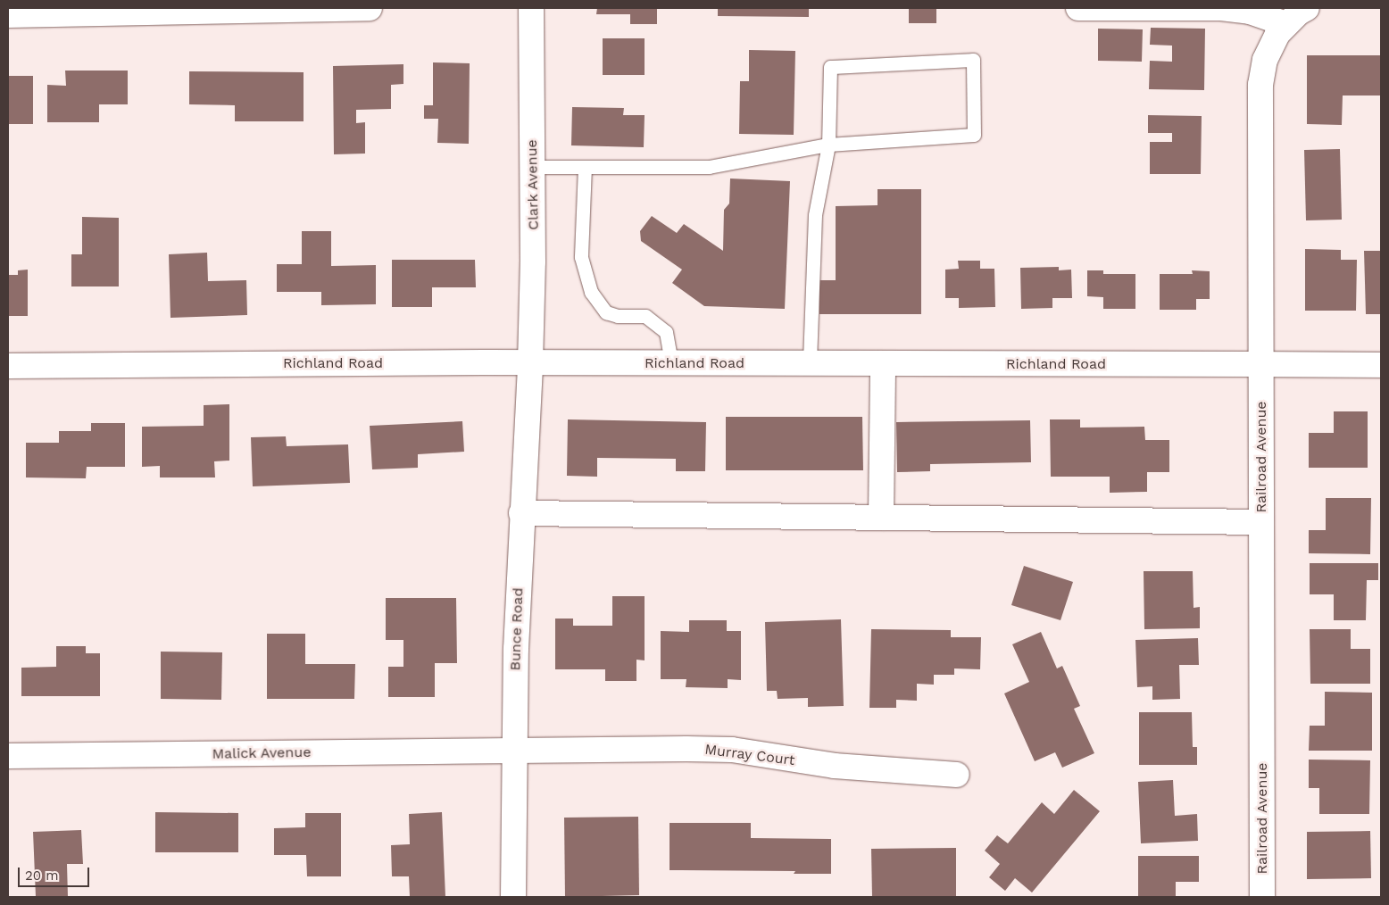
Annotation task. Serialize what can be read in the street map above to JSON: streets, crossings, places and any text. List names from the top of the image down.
{
  "streets": {
    "street": [
      "Clark Avenue",
      "Richland Road",
      "Railroad Avenue",
      "Bunce Road",
      "Malick Avenue",
      "Murray Court"
    ]
  },
  "crossings": [
    ["Clark Avenue", "Richland Road"],
    ["Clark Avenue", "Bunce Road"],
    ["Richland Road", "Railroad Avenue"],
    ["Richland Road", "Bunce Road"],
    ["Bunce Road", "Malick Avenue"],
    ["Bunce Road", "Murray Court"],
    ["Malick Avenue", "Murray Court"]
  ],
  "scale_bar": "20 m"
}
